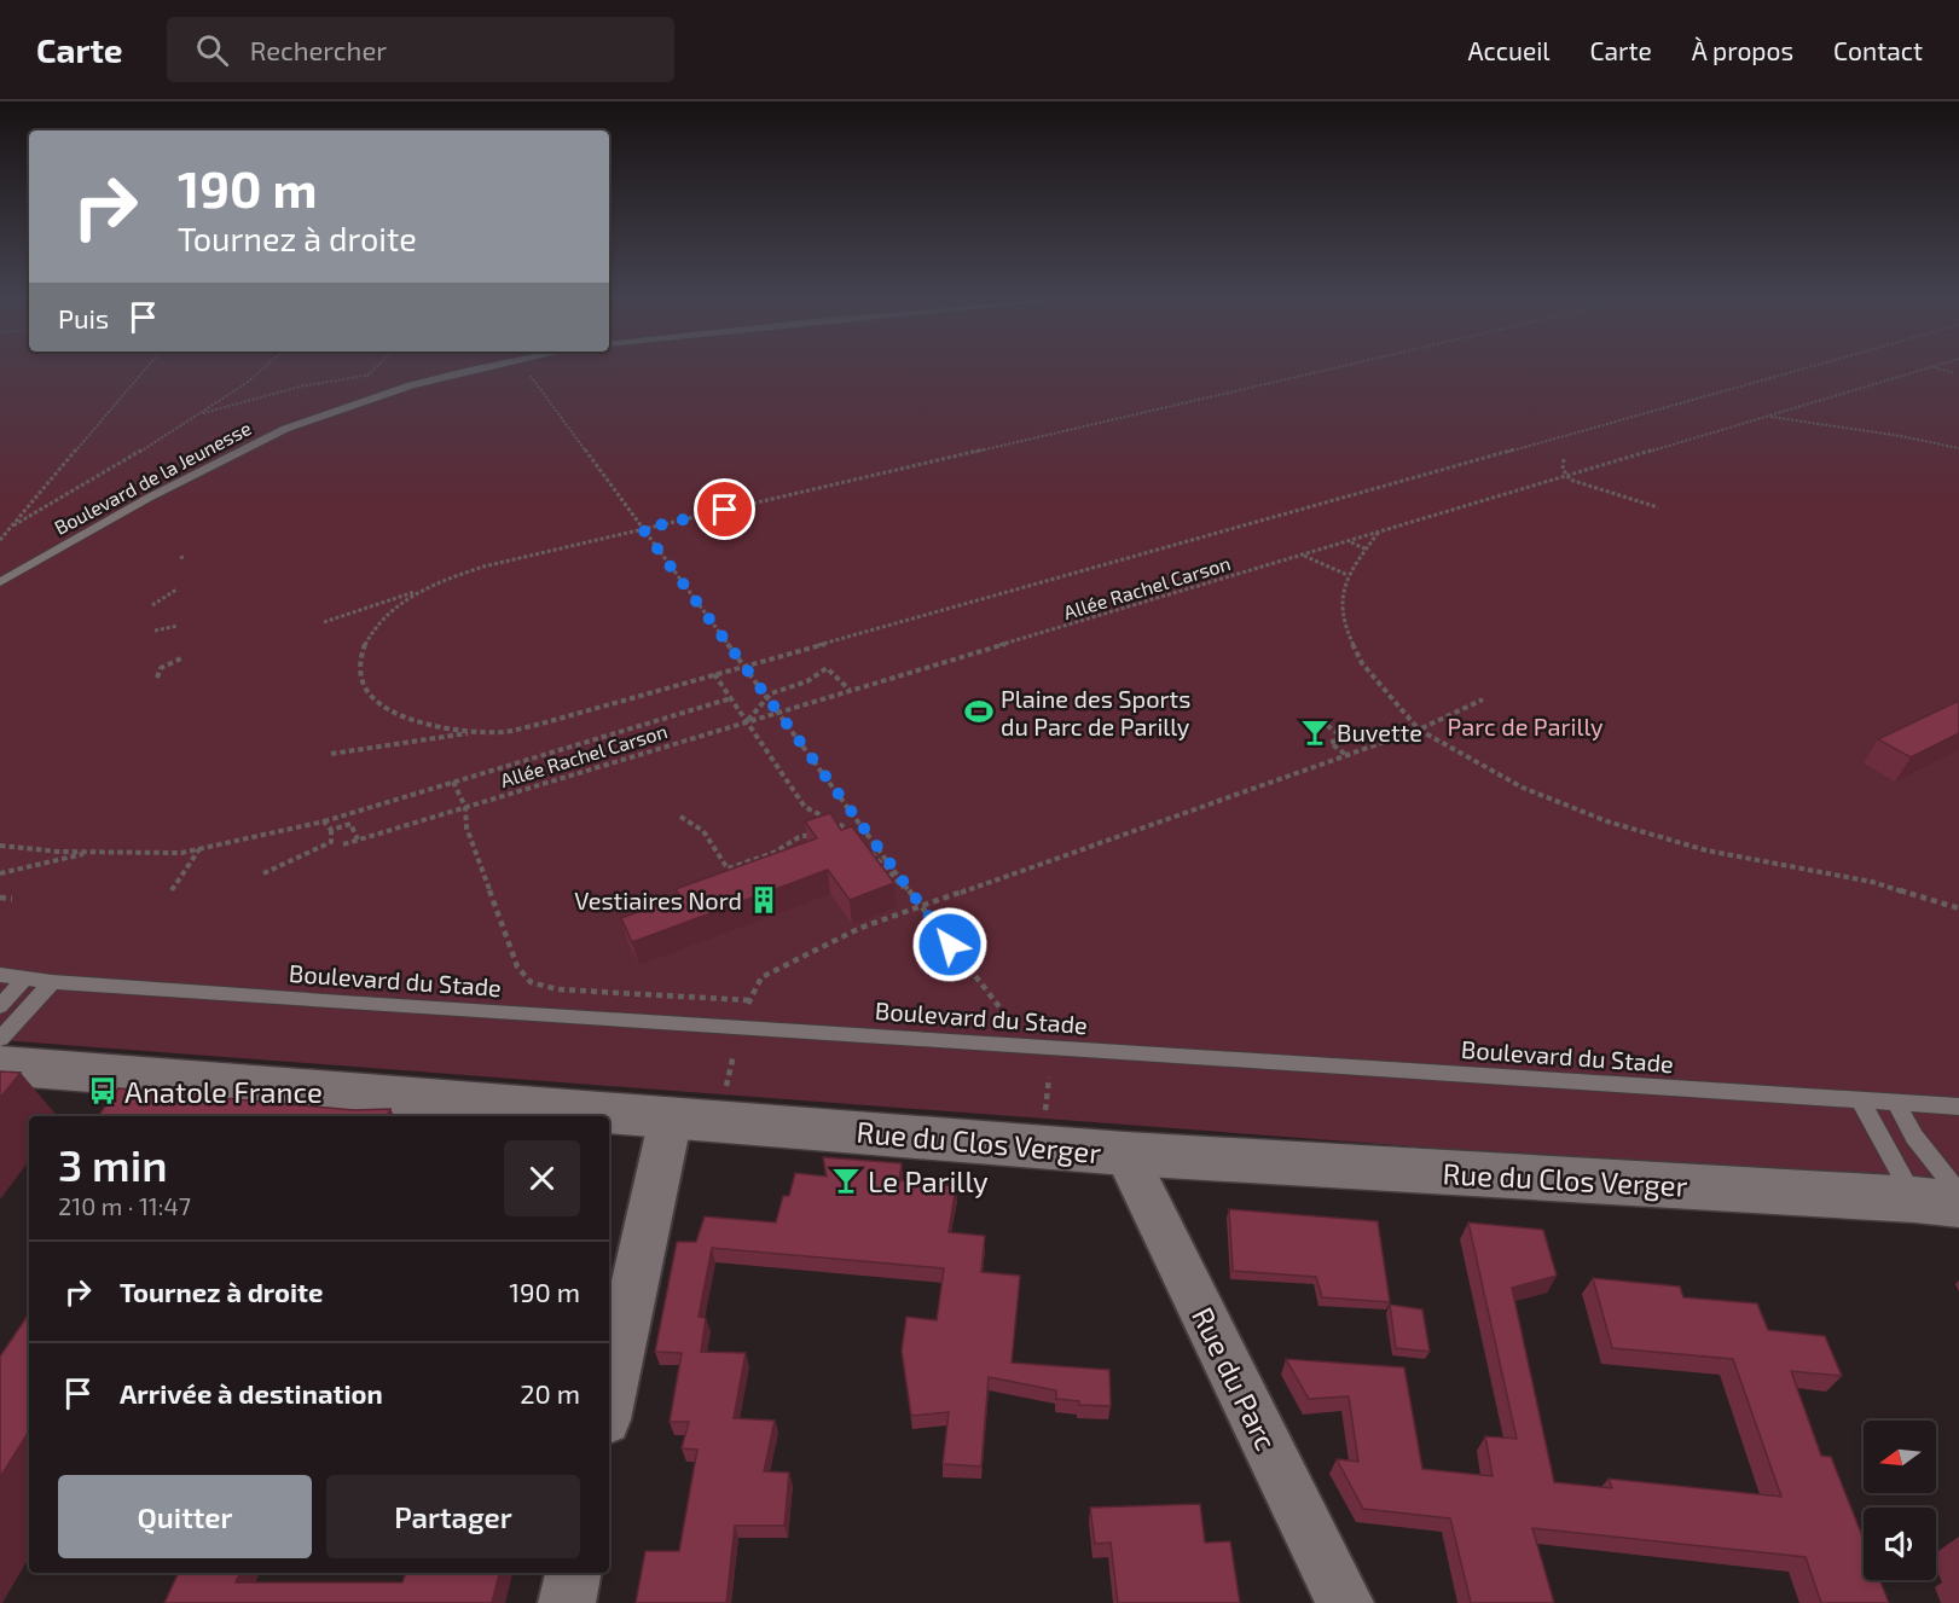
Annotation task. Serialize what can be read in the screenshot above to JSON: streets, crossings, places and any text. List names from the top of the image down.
{
  "streets": {
    "street": ["Rue du Clos Verger", "Rue du Parc"],
    "lane": ["Boulevard de la Jeunesse", "Boulevard du Stade"],
    "path": ["Allée Rachel Carson"]
  },
  "crossings": [
    ["Rue du Clos Verger", "Rue du Parc"]
  ],
  "parks": ["Parc de Parilly"],
  "places": {
    "sports": ["Plaine des Sports du Parc de Parilly"],
    "bar": ["Buvette", "Le Parilly"],
    "building": ["Vestiaires Nord"],
    "bus stop": ["Anatole France"]
  },
  "north": "left",
  "page": {
    "header": "Carte",
    "search": "Rechercher",
    "nav": [
      "Accueil",
      "Carte",
      "À propos",
      "Contact"
    ],
    "turn": ["190 m", "Tournez à droite"],
    "then": "Puis",
    "heading": ["3 min", "210 m · 11:47"],
    "list": [
      {
        "name": "Tournez à droite",
        "value": "190 m"
      },
      {
        "name": "Arrivée à destination",
        "value": "20 m"
      }
    ],
    "buttons": ["Quitter", "Partager"]
  }
}
